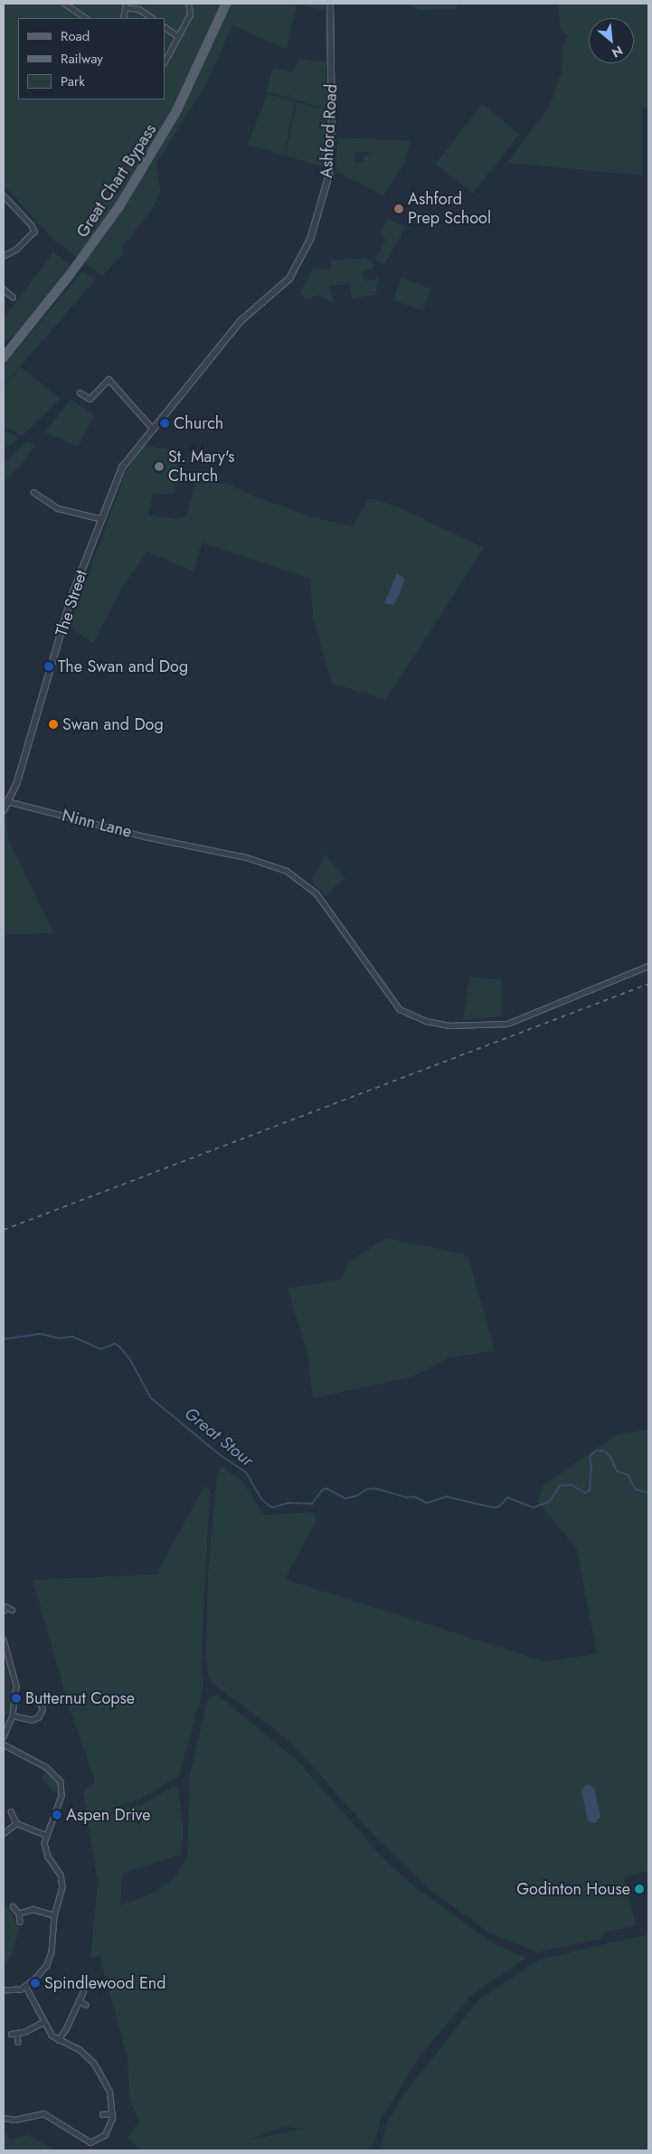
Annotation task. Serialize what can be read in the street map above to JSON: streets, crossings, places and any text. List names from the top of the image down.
{
  "streets": {
    "main road": ["Great Chart Bypass"],
    "street": ["Ashford Road", "The Street", "Ninn Lane"]
  },
  "crossings": [
    ["Ashford Road", "The Street"],
    ["The Street", "Ninn Lane"]
  ],
  "water": ["Great Stour"],
  "places": [
    "Ashford Prep School",
    "Church",
    "St. Mary's Church",
    "The Swan and Dog",
    "Swan and Dog",
    "Butternut Copse",
    "Aspen Drive",
    "Godinton House",
    "Spindlewood End"
  ],
  "legend": ["Road", "Railway", "Park"],
  "north": "bottom right"
}
